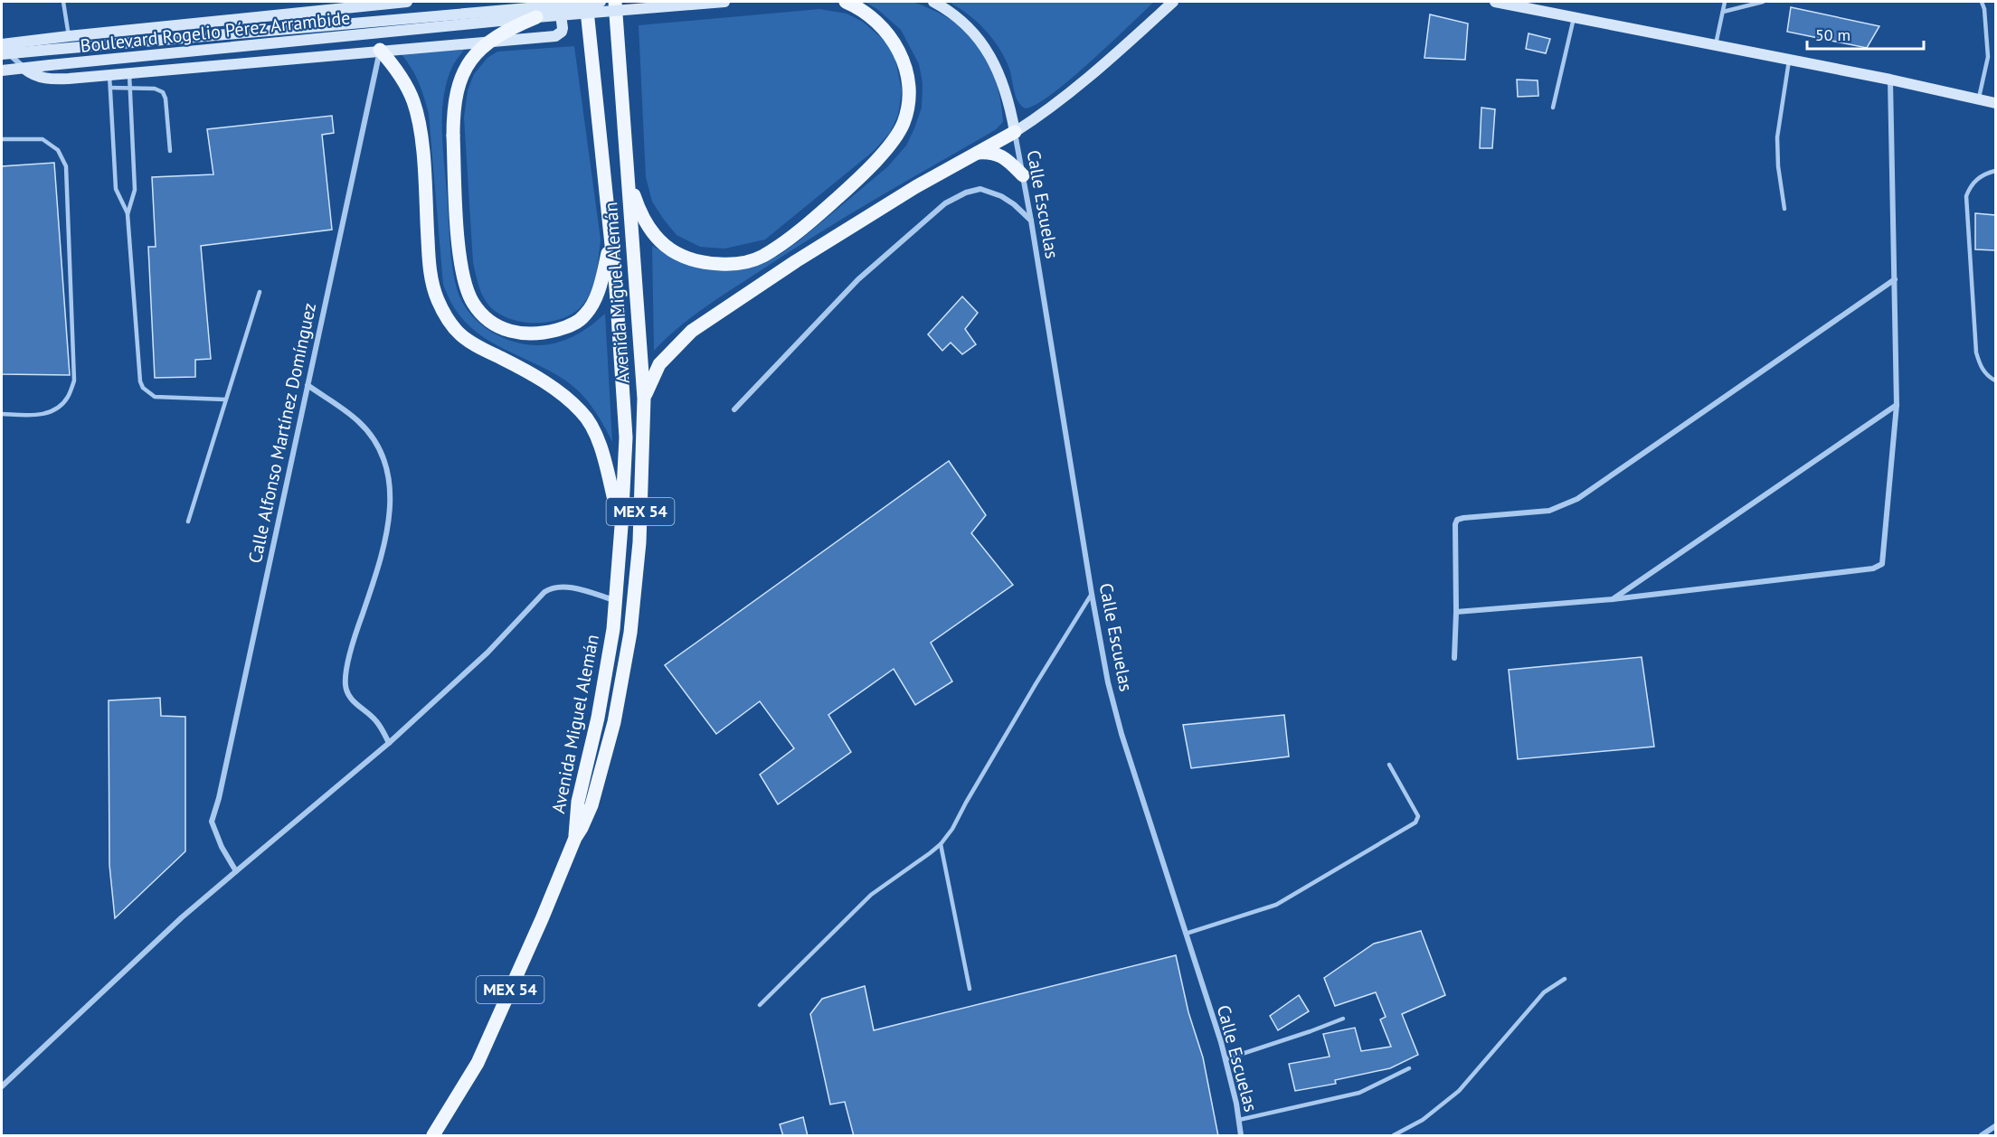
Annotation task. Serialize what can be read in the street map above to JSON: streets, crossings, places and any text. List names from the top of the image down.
{
  "streets": {
    "main road": ["Boulevard Rogelio Pérez Arrambide", "Avenida Miguel Alemán", "MEX 54"],
    "street": ["Calle Escuelas", "Calle Alfonso Martínez Domínguez"]
  },
  "crossings": [
    ["Boulevard Rogelio Pérez Arrambide", "Avenida Miguel Alemán"],
    ["Avenida Miguel Alemán", "MEX 54"]
  ],
  "scale_bar": "50 m"
}
